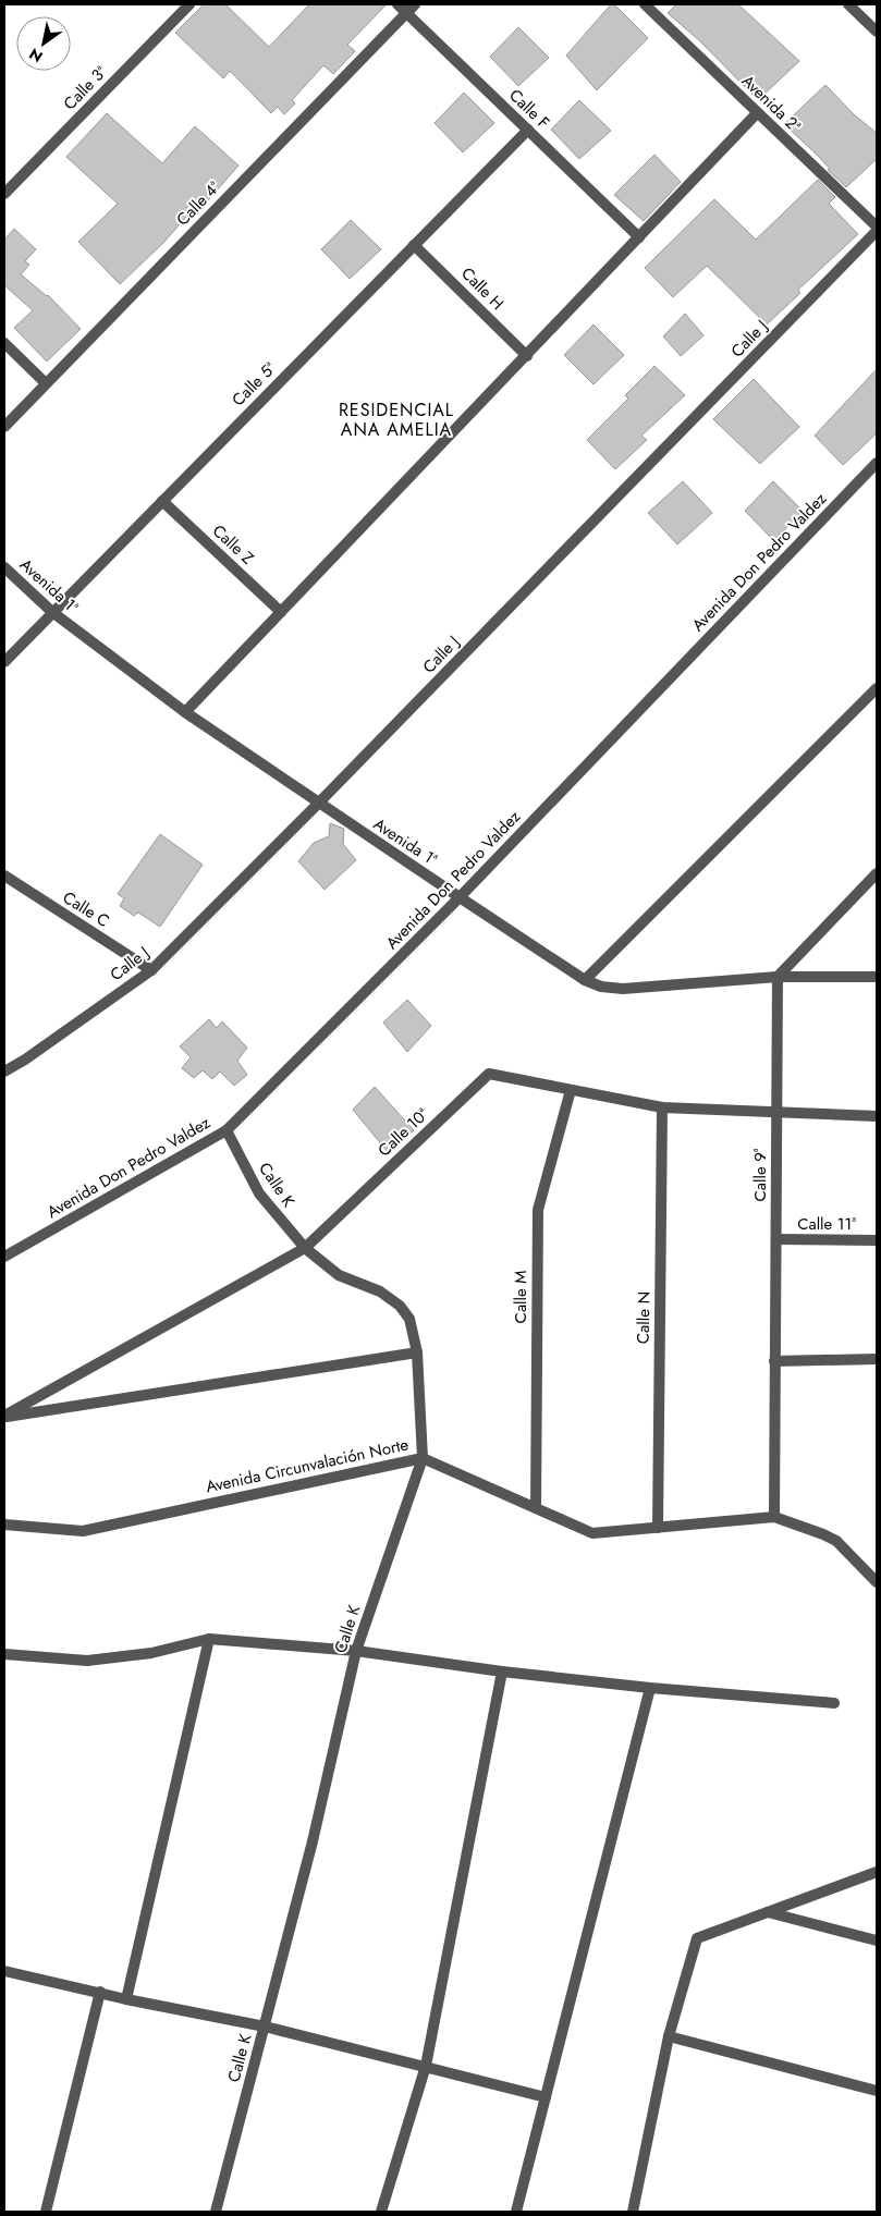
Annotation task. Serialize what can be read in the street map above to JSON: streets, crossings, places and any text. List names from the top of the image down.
{
  "streets": {
    "street": [
      "Calle 3ª",
      "Avenida 2ª",
      "Calle F",
      "Calle 4ª",
      "Calle H",
      "Calle J",
      "Calle 5ª",
      "Calle Z",
      "Avenida Don Pedro Valdez",
      "Avenida 1ª",
      "Calle C",
      "Calle 10ª",
      "Calle 9ª",
      "Calle K",
      "Calle 11ª",
      "Calle M",
      "Calle N",
      "Avenida Circunvalación Norte"
    ]
  },
  "crossings": [
    ["Calle F", "Calle 4ª"],
    ["Calle F", "Calle 5ª"],
    ["Calle H", "Calle 5ª"],
    ["Calle J", "Avenida 1ª"],
    ["Calle J", "Calle C"],
    ["Calle 5ª", "Calle Z"],
    ["Calle 5ª", "Avenida 1ª"],
    ["Avenida Don Pedro Valdez", "Avenida 1ª"],
    ["Avenida Don Pedro Valdez", "Calle K"],
    ["Avenida 1ª", "Calle 9ª"],
    ["Calle 10ª", "Calle 9ª"],
    ["Calle 10ª", "Calle K"],
    ["Calle 10ª", "Calle M"],
    ["Calle 10ª", "Calle N"],
    ["Calle 9ª", "Calle 11ª"],
    ["Calle 9ª", "Avenida Circunvalación Norte"],
    ["Calle K", "Avenida Circunvalación Norte"],
    ["Calle M", "Avenida Circunvalación Norte"],
    ["Calle N", "Avenida Circunvalación Norte"]
  ],
  "districts": ["RESIDENCIAL ANA AMELIA"],
  "north": "bottom left"
}
